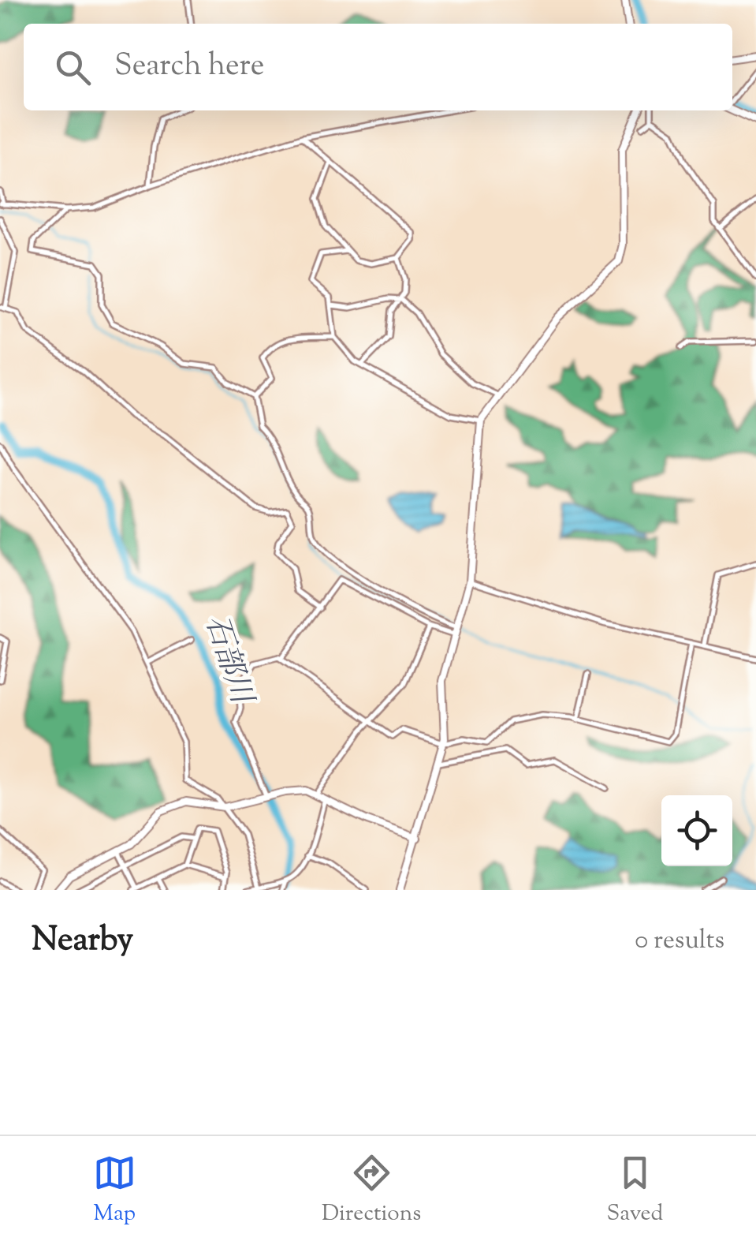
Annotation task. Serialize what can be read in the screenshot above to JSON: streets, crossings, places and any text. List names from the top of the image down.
{
  "water": ["石部川"],
  "page": {
    "search": "Search here",
    "heading": ["Nearby", "0 results"],
    "nav": ["Map", "Directions", "Saved"]
  }
}
